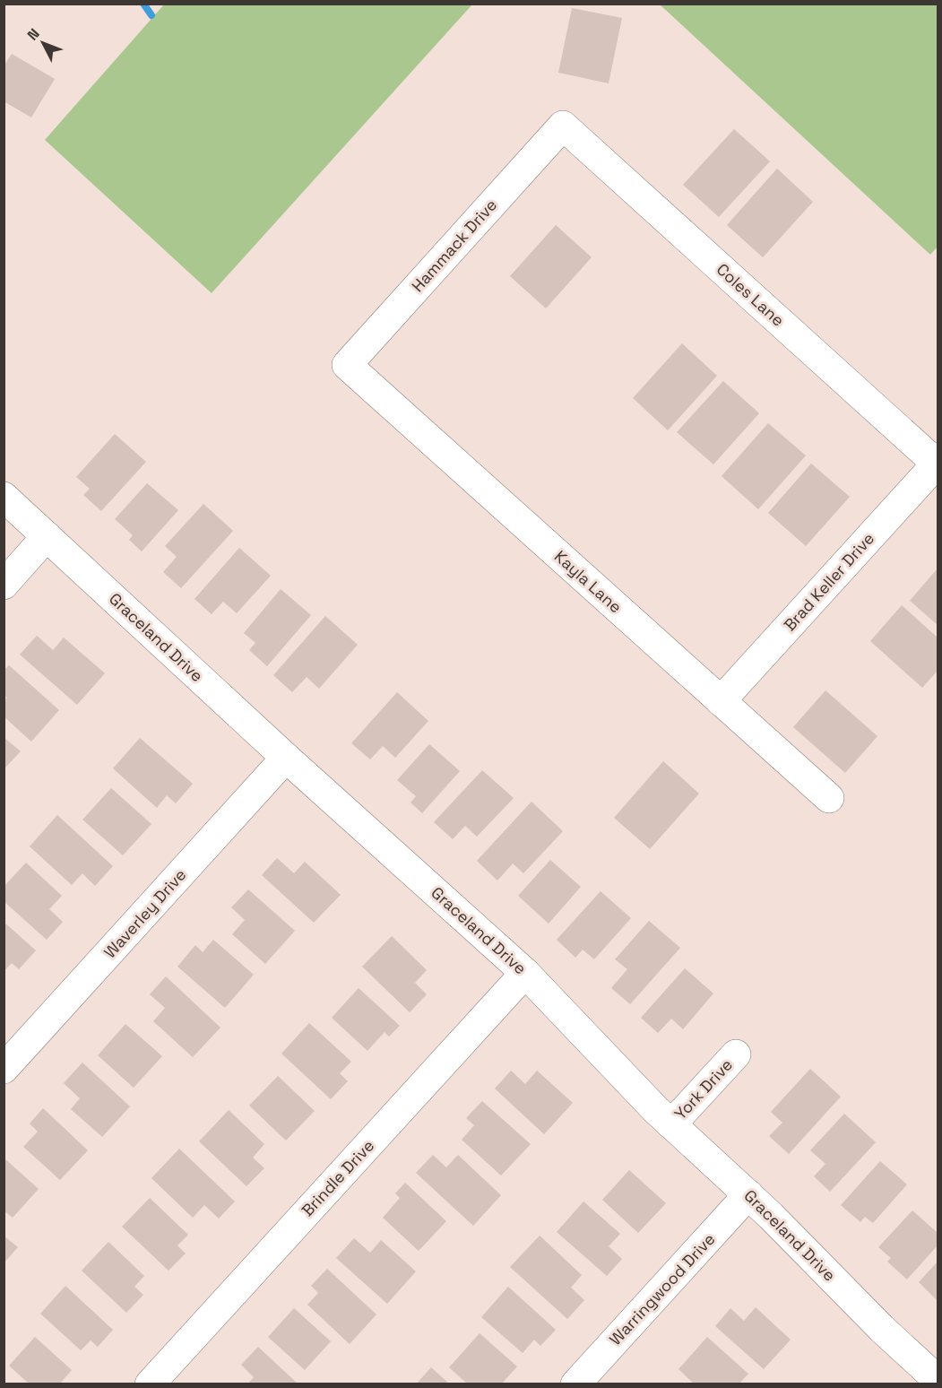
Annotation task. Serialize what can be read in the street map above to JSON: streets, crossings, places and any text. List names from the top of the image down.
{
  "streets": {
    "street": [
      "Hammack Drive",
      "Coles Lane",
      "Kayla Lane",
      "Brad Keller Drive",
      "Graceland Drive",
      "Waverley Drive",
      "York Drive",
      "Brindle Drive",
      "Warringwood Drive"
    ]
  },
  "crossings": [
    ["Hammack Drive", "Coles Lane"],
    ["Hammack Drive", "Kayla Lane"],
    ["Coles Lane", "Brad Keller Drive"],
    ["Kayla Lane", "Brad Keller Drive"],
    ["Graceland Drive", "Waverley Drive"],
    ["Graceland Drive", "York Drive"],
    ["Graceland Drive", "Brindle Drive"],
    ["Graceland Drive", "Warringwood Drive"]
  ],
  "north": "top left"
}
